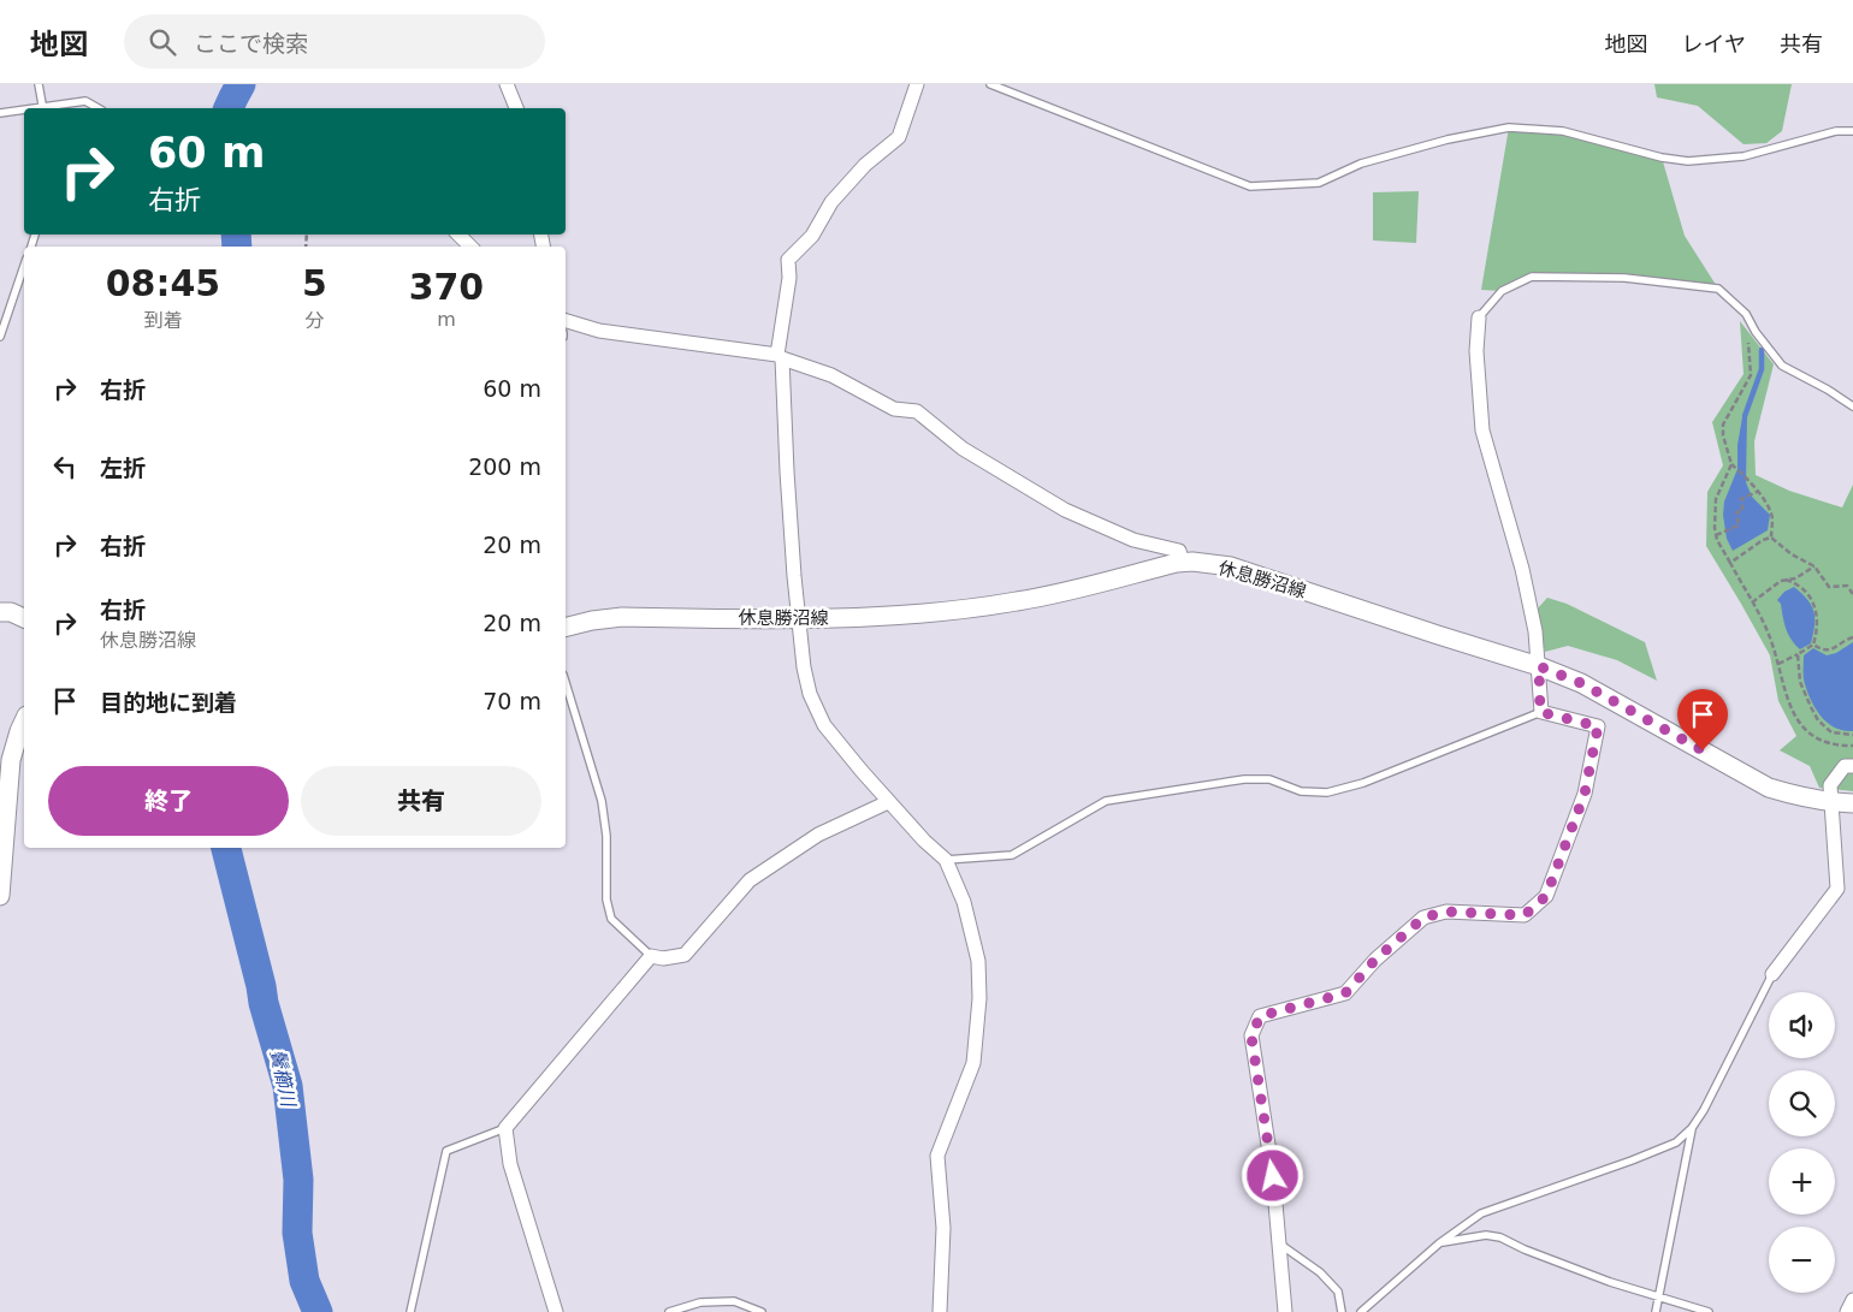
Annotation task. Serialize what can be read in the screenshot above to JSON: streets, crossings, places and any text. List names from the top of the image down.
{
  "streets": {
    "main road": ["休息勝沼線"]
  },
  "water": ["鬢櫛川"],
  "page": {
    "header": "地図",
    "search": "ここで検索",
    "nav": ["地図", "レイヤ", "共有"],
    "turn": ["60 m", "右折"],
    "eta": [
      "08:45",
      "到着",
      "5",
      "分",
      "370",
      "m"
    ],
    "list": [
      {
        "name": "右折",
        "value": "60 m"
      },
      {
        "name": "左折",
        "value": "200 m"
      },
      {
        "name": "右折",
        "value": "20 m"
      },
      {
        "name": "右折",
        "note": "休息勝沼線",
        "value": "20 m"
      },
      {
        "name": "目的地に到着",
        "value": "70 m"
      }
    ],
    "buttons": ["終了", "共有"],
    "map_buttons": ["+", "−"]
  }
}
